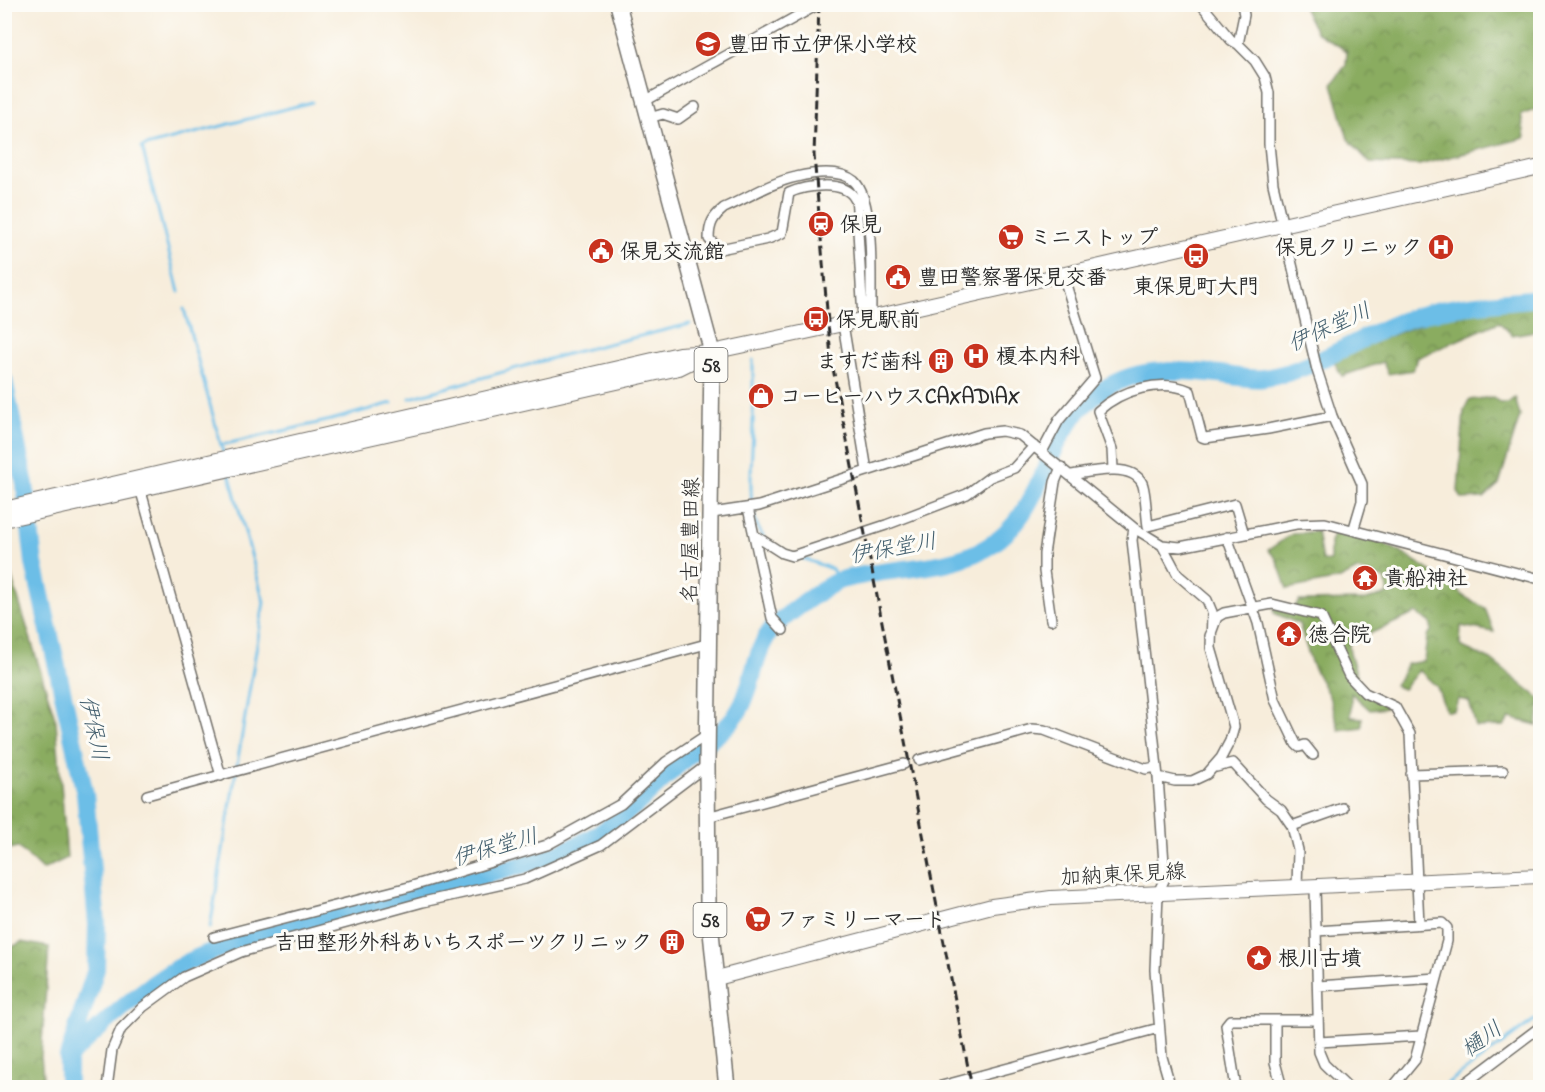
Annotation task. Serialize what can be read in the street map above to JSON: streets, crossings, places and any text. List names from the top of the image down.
{
  "streets": {
    "main road": ["58", "名古屋豊田線"],
    "street": ["加納東保見線"]
  },
  "crossings": [
    ["名古屋豊田線", "加納東保見線"]
  ],
  "water": ["伊保堂川", "伊保川", "樋川"],
  "places": {
    "school or university": ["豊田市立伊保小学校"],
    "station": ["保見"],
    "supermarket": ["ミニストップ", "ファミリーマート"],
    "hospital": ["保見クリニック", "榎本内科"],
    "public building": ["保見交流館", "豊田警察署保見交番"],
    "bus stop": ["東保見町大門", "保見駅前"],
    "building": ["ますだ歯科", "吉田整形外科あいちスポーツクリニック"],
    "shop": ["コーヒーハウスCAXADIAX"],
    "temple": ["貴船神社", "徳合院"],
    "place": ["根川古墳"]
  }
}
